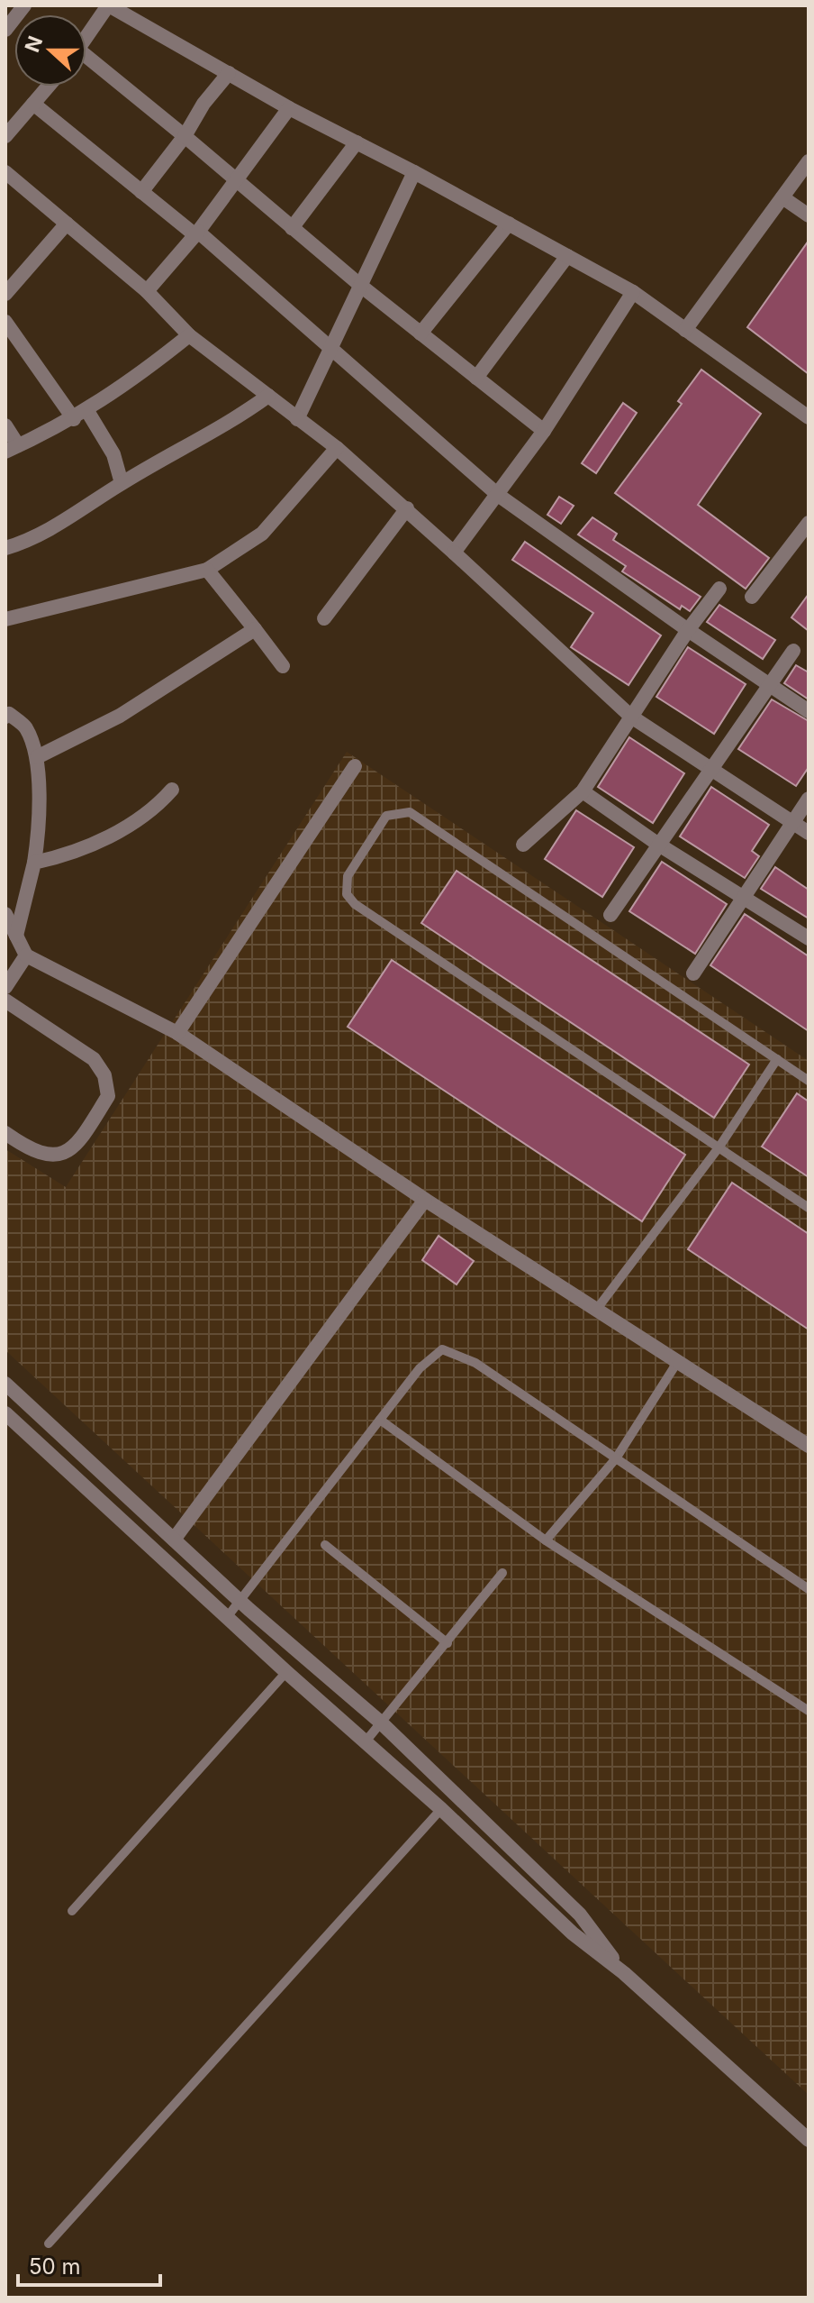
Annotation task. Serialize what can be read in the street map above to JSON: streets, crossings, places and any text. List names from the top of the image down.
{
  "scale_bar": "50 m",
  "north": "left"
}
